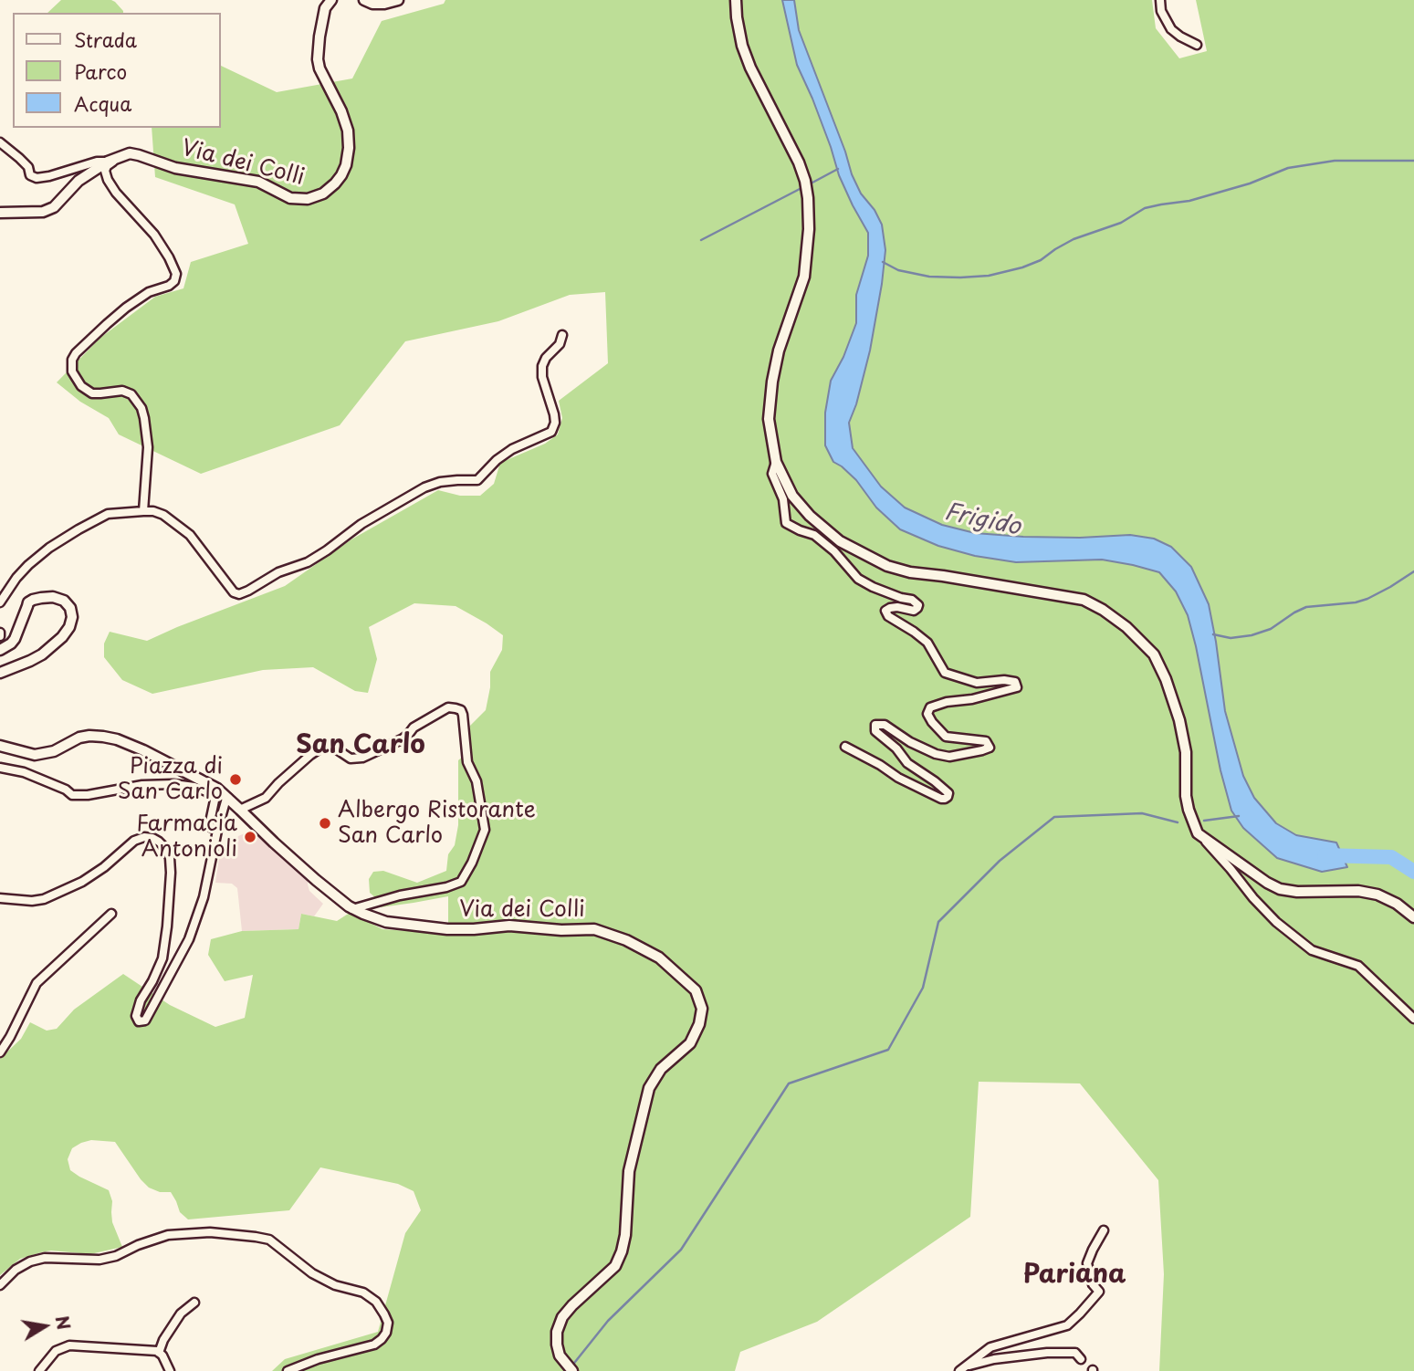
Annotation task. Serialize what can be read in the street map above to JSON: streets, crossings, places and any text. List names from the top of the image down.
{
  "streets": {
    "street": ["Via dei Colli"]
  },
  "districts": ["San Carlo", "Pariana"],
  "water": ["Frigido"],
  "places": ["Piazza di San Carlo", "Albergo Ristorante San Carlo", "Farmacia Antonioli"],
  "legend": ["Strada", "Parco", "Acqua"],
  "north": "right"
}
